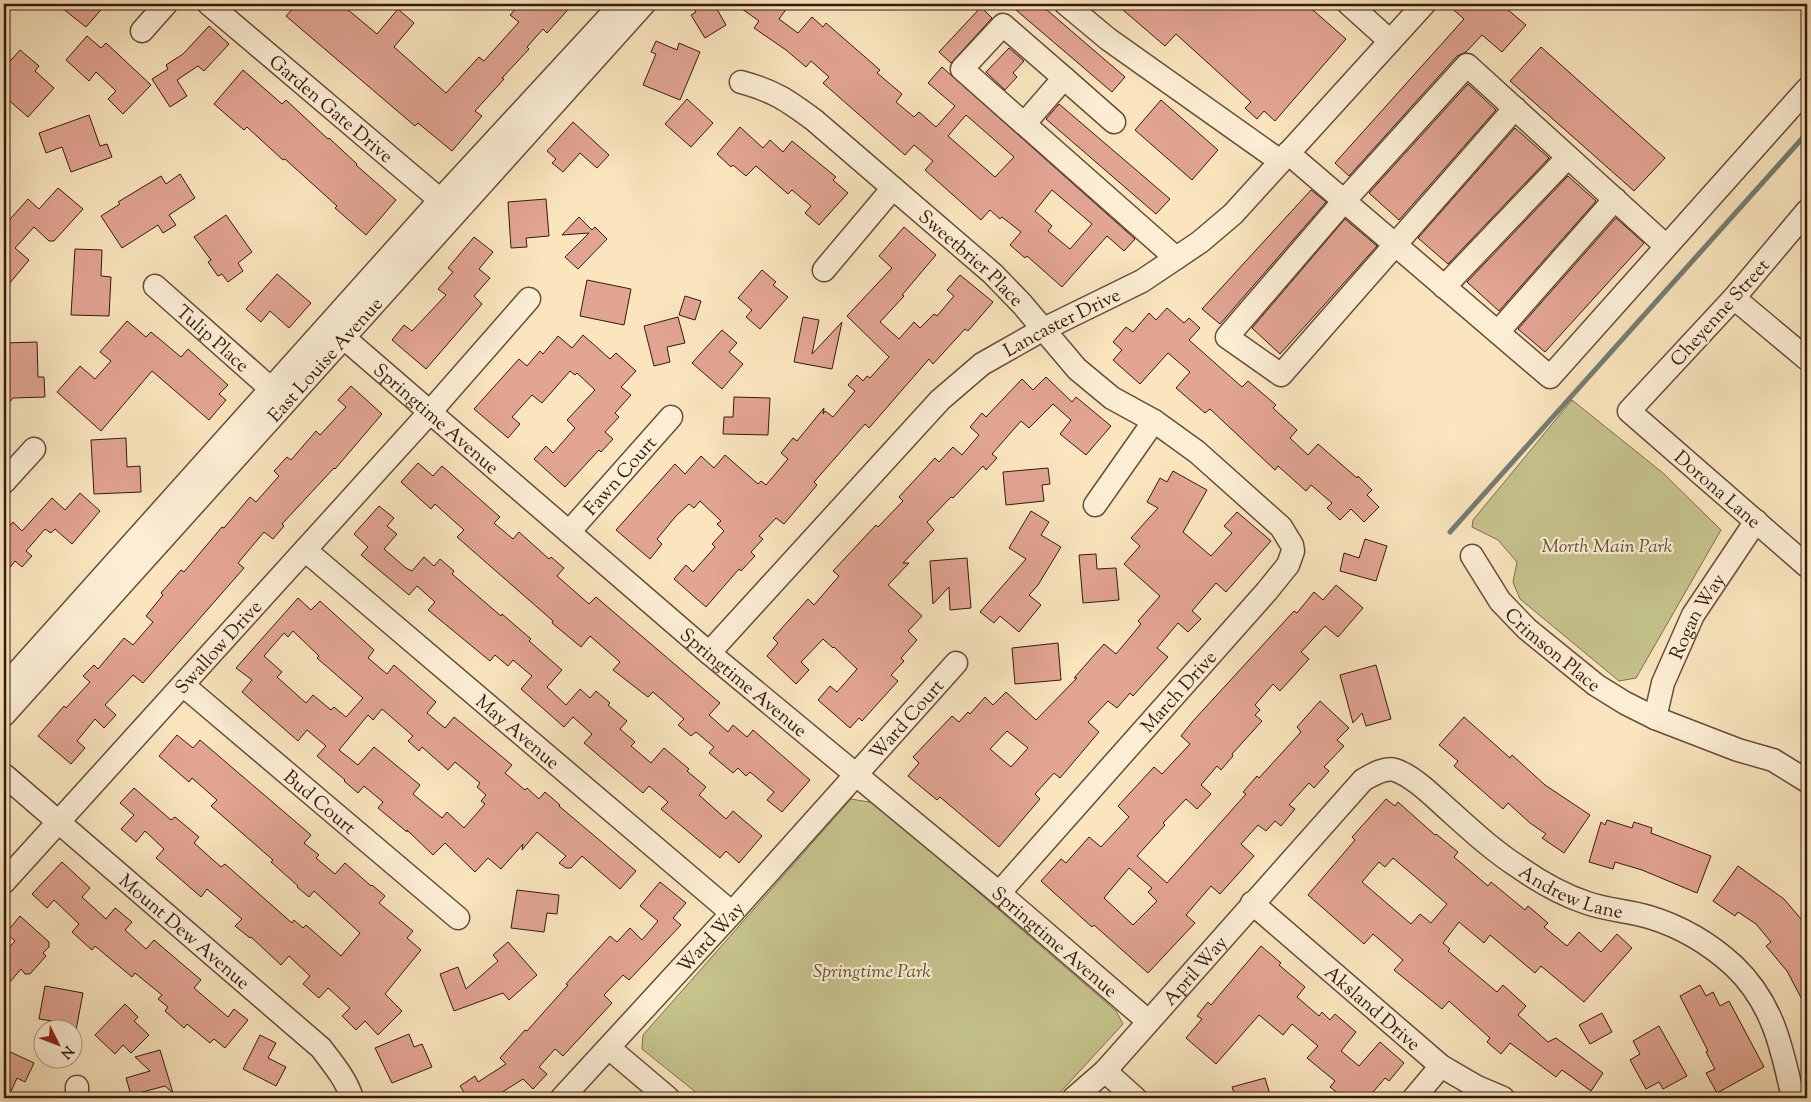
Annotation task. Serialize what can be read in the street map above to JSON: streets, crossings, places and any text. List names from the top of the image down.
{
  "streets": {
    "street": [
      "Garden Gate Drive",
      "Sweetbrier Place",
      "Cheyenne Street",
      "Lancaster Drive",
      "Tulip Place",
      "East Louise Avenue",
      "Springtime Avenue",
      "Fawn Court",
      "Dorona Lane",
      "Rogan Way",
      "Swallow Drive",
      "Crimson Place",
      "March Drive",
      "Ward Court",
      "May Avenue",
      "Bud Court",
      "Andrew Lane",
      "Mount Dew Avenue",
      "Ward Way",
      "April Way",
      "Aksland Drive"
    ]
  },
  "crossings": [
    ["Garden Gate Drive", "East Louise Avenue"],
    ["Sweetbrier Place", "Lancaster Drive"],
    ["Sweetbrier Place", "March Drive"],
    ["Cheyenne Street", "Dorona Lane"],
    ["Lancaster Drive", "Springtime Avenue"],
    ["Tulip Place", "East Louise Avenue"],
    ["East Louise Avenue", "Springtime Avenue"],
    ["Springtime Avenue", "Fawn Court"],
    ["Springtime Avenue", "Swallow Drive"],
    ["Springtime Avenue", "March Drive"],
    ["Springtime Avenue", "Ward Court"],
    ["Springtime Avenue", "Ward Way"],
    ["Springtime Avenue", "April Way"],
    ["Dorona Lane", "Rogan Way"],
    ["Rogan Way", "Crimson Place"],
    ["Swallow Drive", "May Avenue"],
    ["Swallow Drive", "Bud Court"],
    ["Swallow Drive", "Mount Dew Avenue"],
    ["Ward Court", "Ward Way"],
    ["May Avenue", "Ward Way"],
    ["Andrew Lane", "April Way"],
    ["April Way", "Aksland Drive"]
  ],
  "parks": ["Morth Main Park", "Springtime Park"],
  "north": "bottom right"
}
